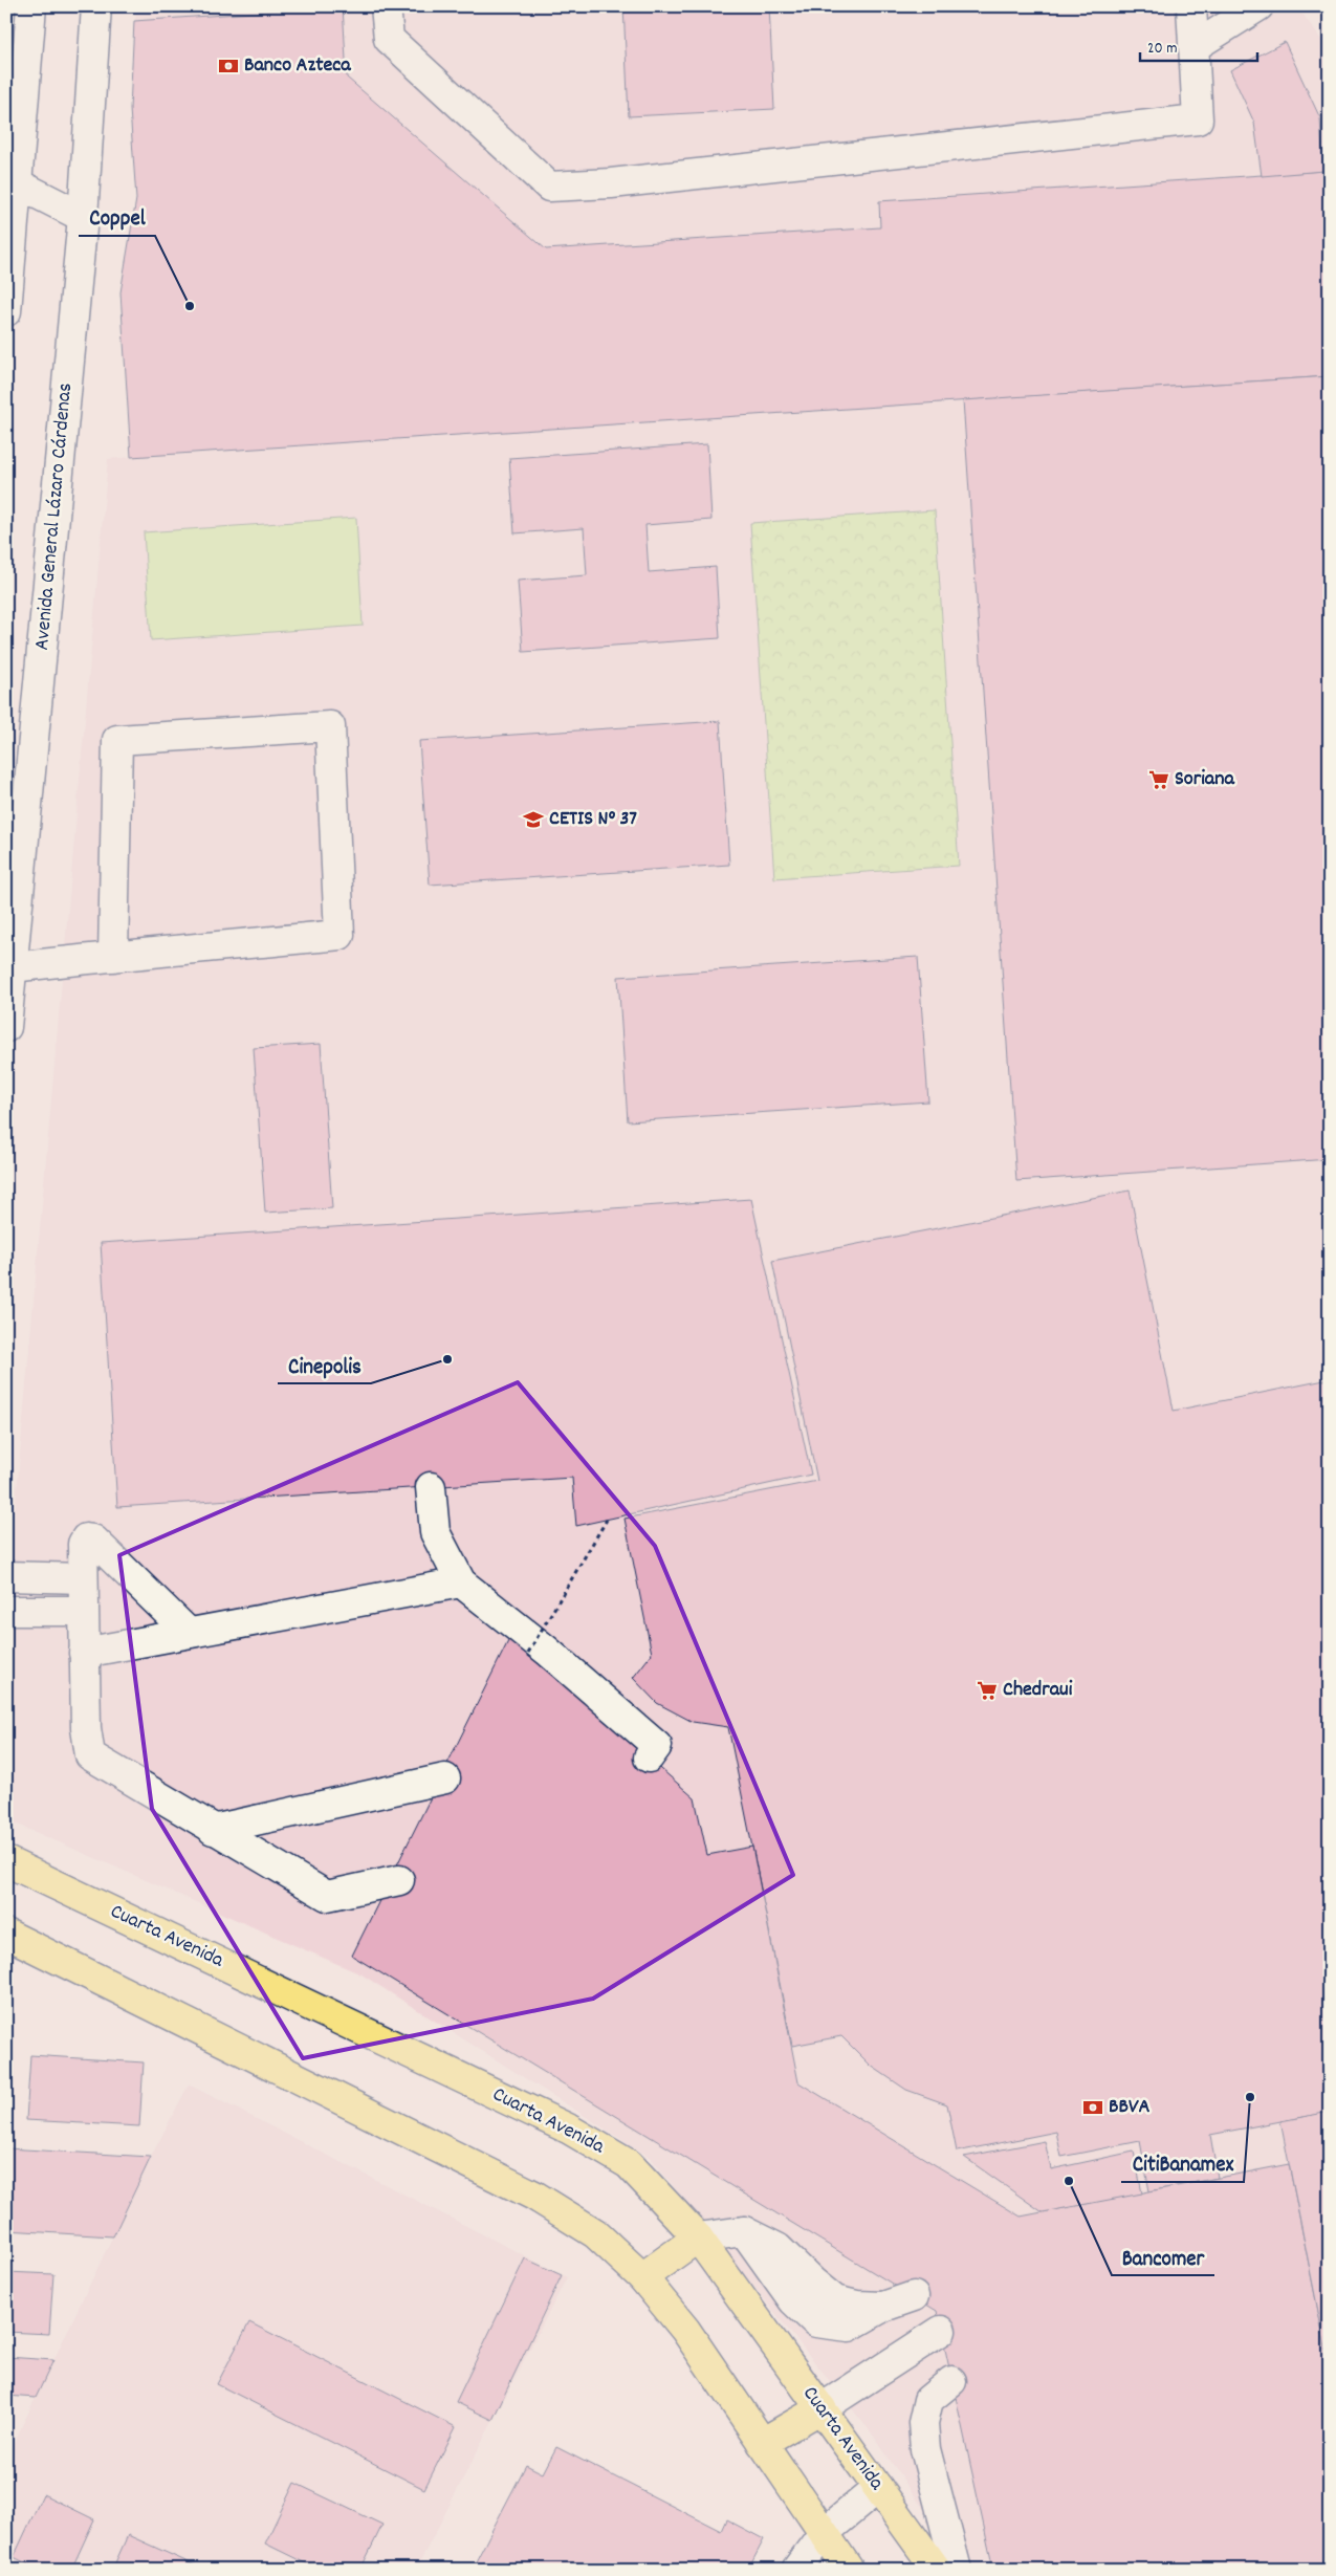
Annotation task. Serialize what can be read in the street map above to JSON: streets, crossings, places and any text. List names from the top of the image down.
{
  "streets": {
    "main road": ["Cuarta Avenida"],
    "street": ["Avenida General Lázaro Cárdenas"]
  },
  "places": {
    "bank": ["Banco Azteca", "BBVA"],
    "other": [
      "Coppel",
      "Cinepolis",
      "CitiBanamex",
      "Bancomer"
    ],
    "supermarket": ["Soriana", "Chedraui"],
    "school or university": ["CETIS N° 37"]
  },
  "scale_bar": "20 m"
}
